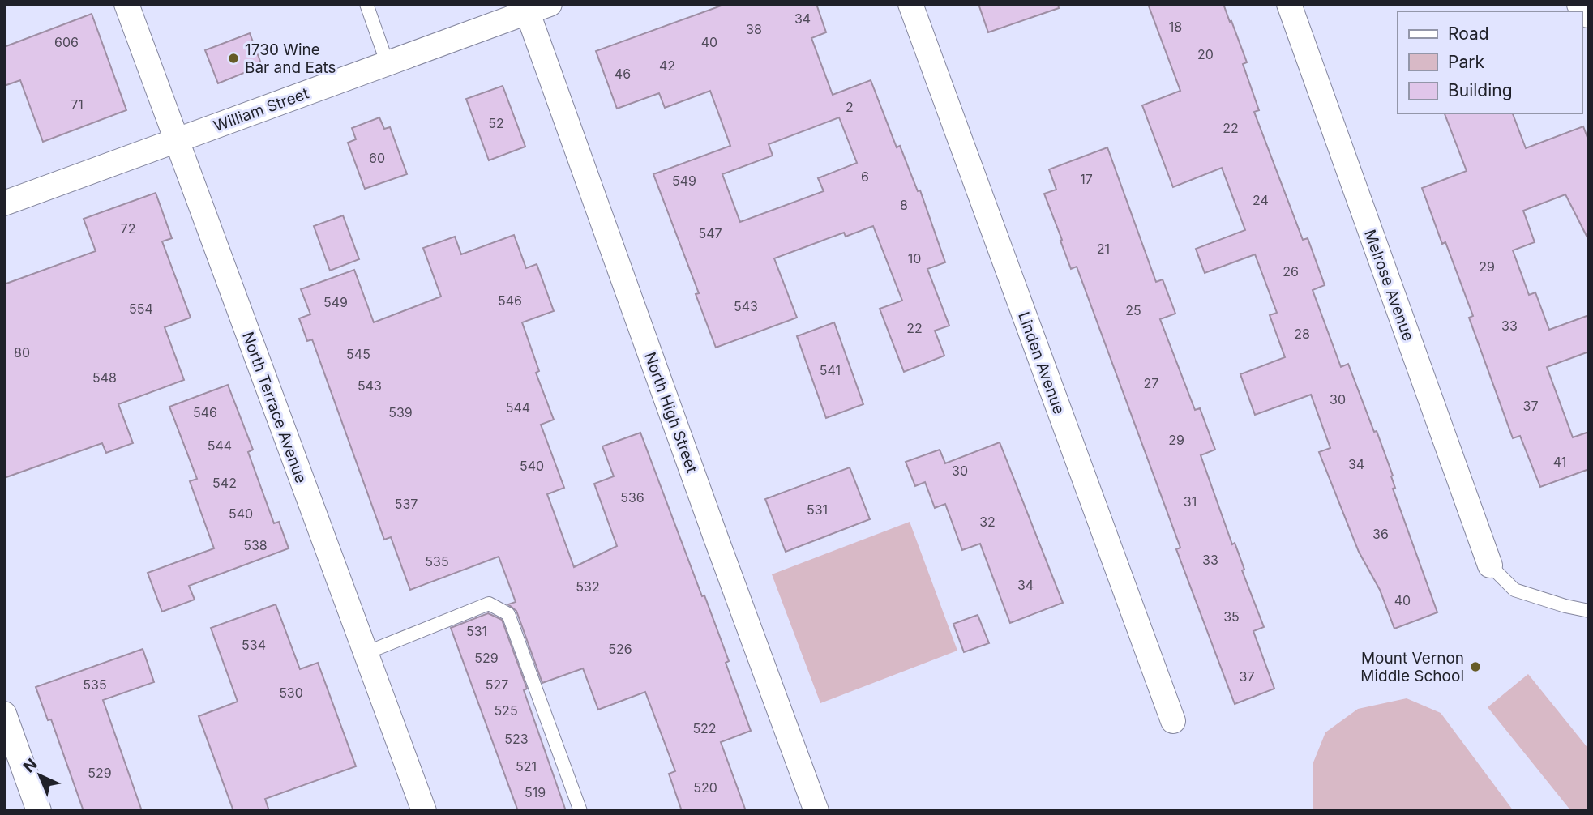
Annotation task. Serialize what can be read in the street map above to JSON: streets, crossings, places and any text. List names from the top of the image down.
{
  "streets": {
    "street": [
      "William Street",
      "Melrose Avenue",
      "Linden Avenue",
      "North Terrace Avenue",
      "North High Street"
    ]
  },
  "crossings": [
    ["William Street", "North Terrace Avenue"],
    ["William Street", "North High Street"]
  ],
  "places": ["1730 Wine Bar and Eats", "Mount Vernon Middle School"],
  "house_numbers": [
    "34",
    "18",
    "38",
    "606",
    "40",
    "20",
    "42",
    "46",
    "71",
    "2",
    "52",
    "22",
    "60",
    "6",
    "17",
    "549",
    "24",
    "8",
    "72",
    "547",
    "21",
    "10",
    "29",
    "26",
    "546",
    "549",
    "543",
    "554",
    "25",
    "33",
    "22",
    "28",
    "80",
    "545",
    "541",
    "548",
    "27",
    "543",
    "30",
    "37",
    "544",
    "546",
    "539",
    "29",
    "544",
    "41",
    "34",
    "540",
    "30",
    "542",
    "536",
    "31",
    "537",
    "531",
    "540",
    "32",
    "36",
    "538",
    "33",
    "535",
    "34",
    "532",
    "40",
    "35",
    "531",
    "534",
    "526",
    "529",
    "37",
    "535",
    "527",
    "530",
    "525",
    "522",
    "523",
    "521",
    "529",
    "520",
    "519"
  ],
  "legend": ["Road", "Park", "Building"],
  "north": "top left"
}
